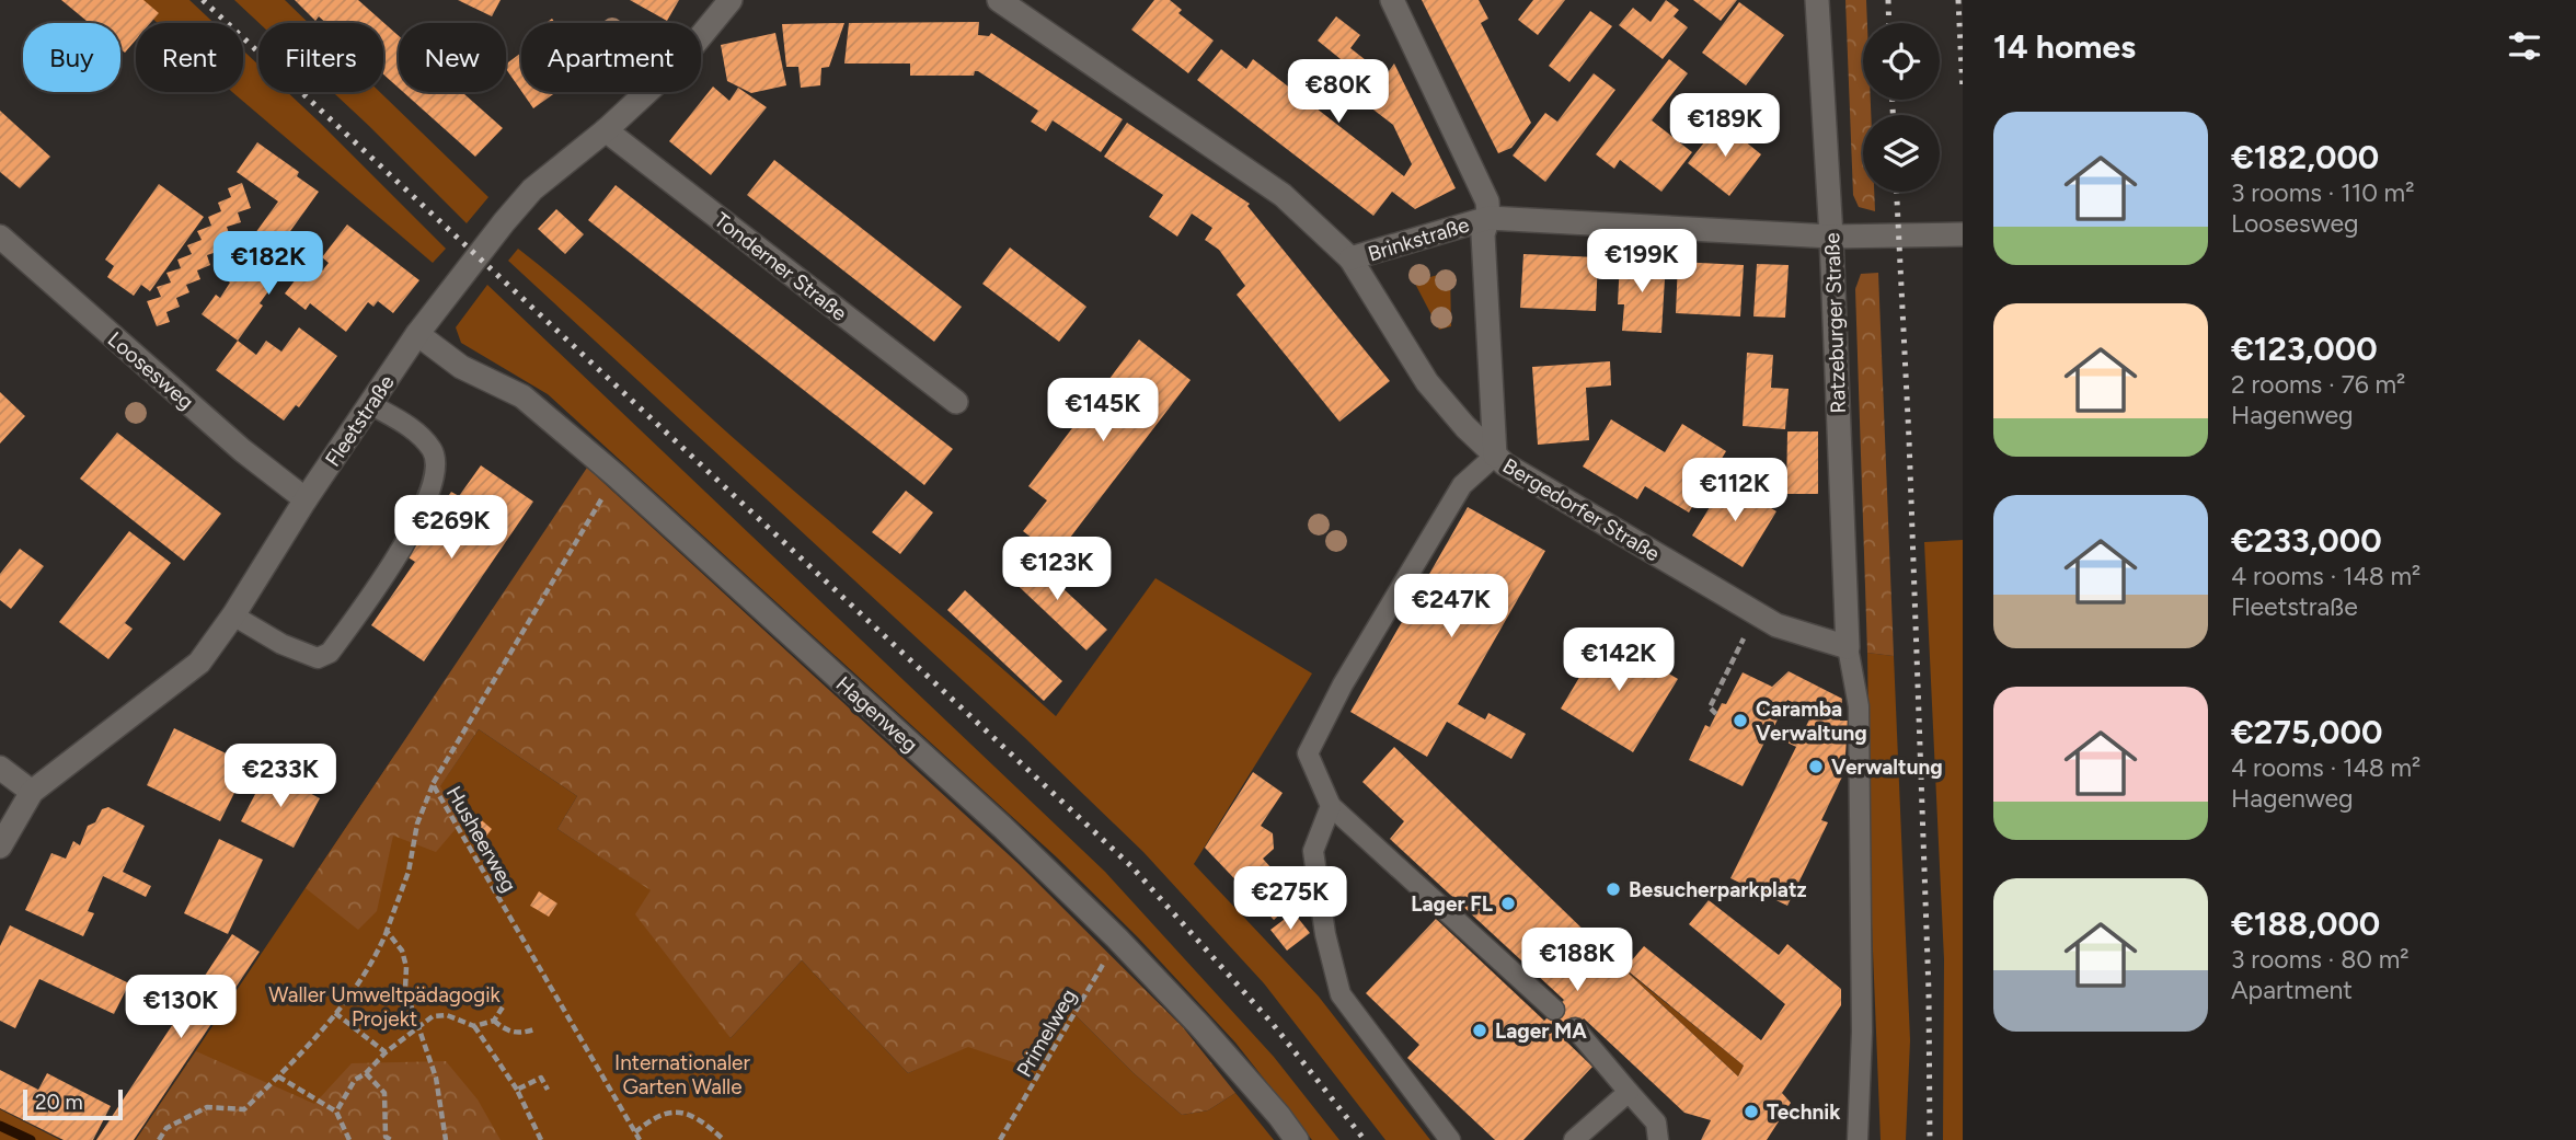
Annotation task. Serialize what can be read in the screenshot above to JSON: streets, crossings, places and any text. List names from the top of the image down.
{
  "streets": {
    "street": [
      "Brinkstraße",
      "Tonderner Straße",
      "Ratzeburger Straße",
      "Loosesweg",
      "Fleetstraße",
      "Bergedorfer Straße",
      "Hagenweg"
    ],
    "path": ["Husheerweg", "Primelweg"]
  },
  "crossings": [
    ["Brinkstraße", "Ratzeburger Straße"],
    ["Brinkstraße", "Bergedorfer Straße"],
    ["Tonderner Straße", "Fleetstraße"],
    ["Ratzeburger Straße", "Bergedorfer Straße"],
    ["Loosesweg", "Fleetstraße"],
    ["Fleetstraße", "Hagenweg"],
    ["Hagenweg", "Husheerweg"],
    ["Hagenweg", "Primelweg"]
  ],
  "parks": ["Waller Umweltpädagogik Projekt", "Internationaler Garten Walle"],
  "places": [
    "Caramba Verwaltung",
    "Verwaltung",
    "Besucherparkplatz",
    "Lager FL",
    "Lager MA",
    "Technik"
  ],
  "scale_bar": "20 m",
  "page": {
    "heading": "14 homes",
    "chip": [
      "Buy",
      "Rent",
      "Filters",
      "New",
      "Apartment"
    ],
    "price": [
      "€80K",
      "€189K",
      "€199K",
      "€182K",
      "€145K",
      "€112K",
      "€269K",
      "€123K",
      "€247K",
      "€142K",
      "€233K",
      "€275K",
      "€188K",
      "€130K"
    ],
    "list": [
      {
        "name": "€182,000",
        "note": "3 rooms · 110 m² · Loosesweg"
      },
      {
        "name": "€123,000",
        "note": "2 rooms · 76 m² · Hagenweg"
      },
      {
        "name": "€233,000",
        "note": "4 rooms · 148 m² · Fleetstraße"
      },
      {
        "name": "€275,000",
        "note": "4 rooms · 148 m² · Hagenweg"
      },
      {
        "name": "€188,000",
        "note": "3 rooms · 80 m² · Apartment"
      }
    ],
    "scale": "20 m"
  }
}
